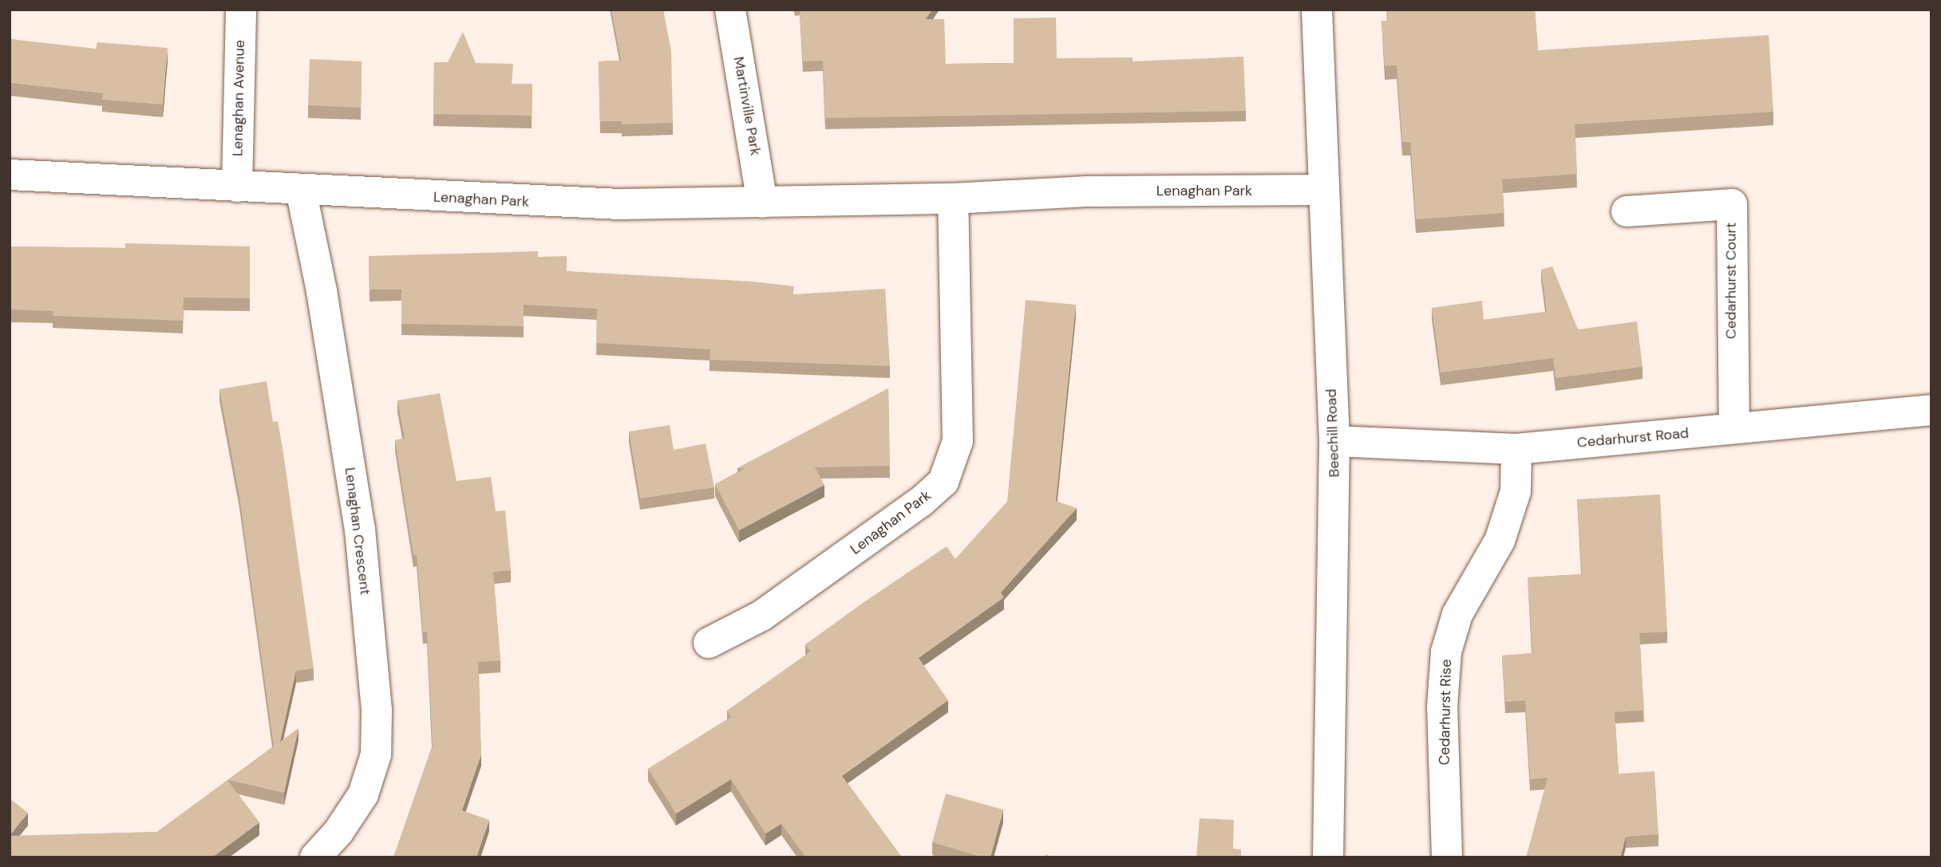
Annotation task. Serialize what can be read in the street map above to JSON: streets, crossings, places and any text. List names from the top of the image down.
{
  "streets": {
    "street": [
      "Lenaghan Avenue",
      "Martinville Park",
      "Lenaghan Park",
      "Cedarhurst Court",
      "Beechill Road",
      "Cedarhurst Road",
      "Lenaghan Crescent",
      "Cedarhurst Rise"
    ]
  },
  "crossings": [
    ["Lenaghan Avenue", "Lenaghan Park"],
    ["Martinville Park", "Lenaghan Park"],
    ["Lenaghan Park", "Beechill Road"],
    ["Lenaghan Park", "Lenaghan Crescent"],
    ["Cedarhurst Court", "Cedarhurst Road"],
    ["Beechill Road", "Cedarhurst Road"],
    ["Cedarhurst Road", "Cedarhurst Rise"]
  ]
}
